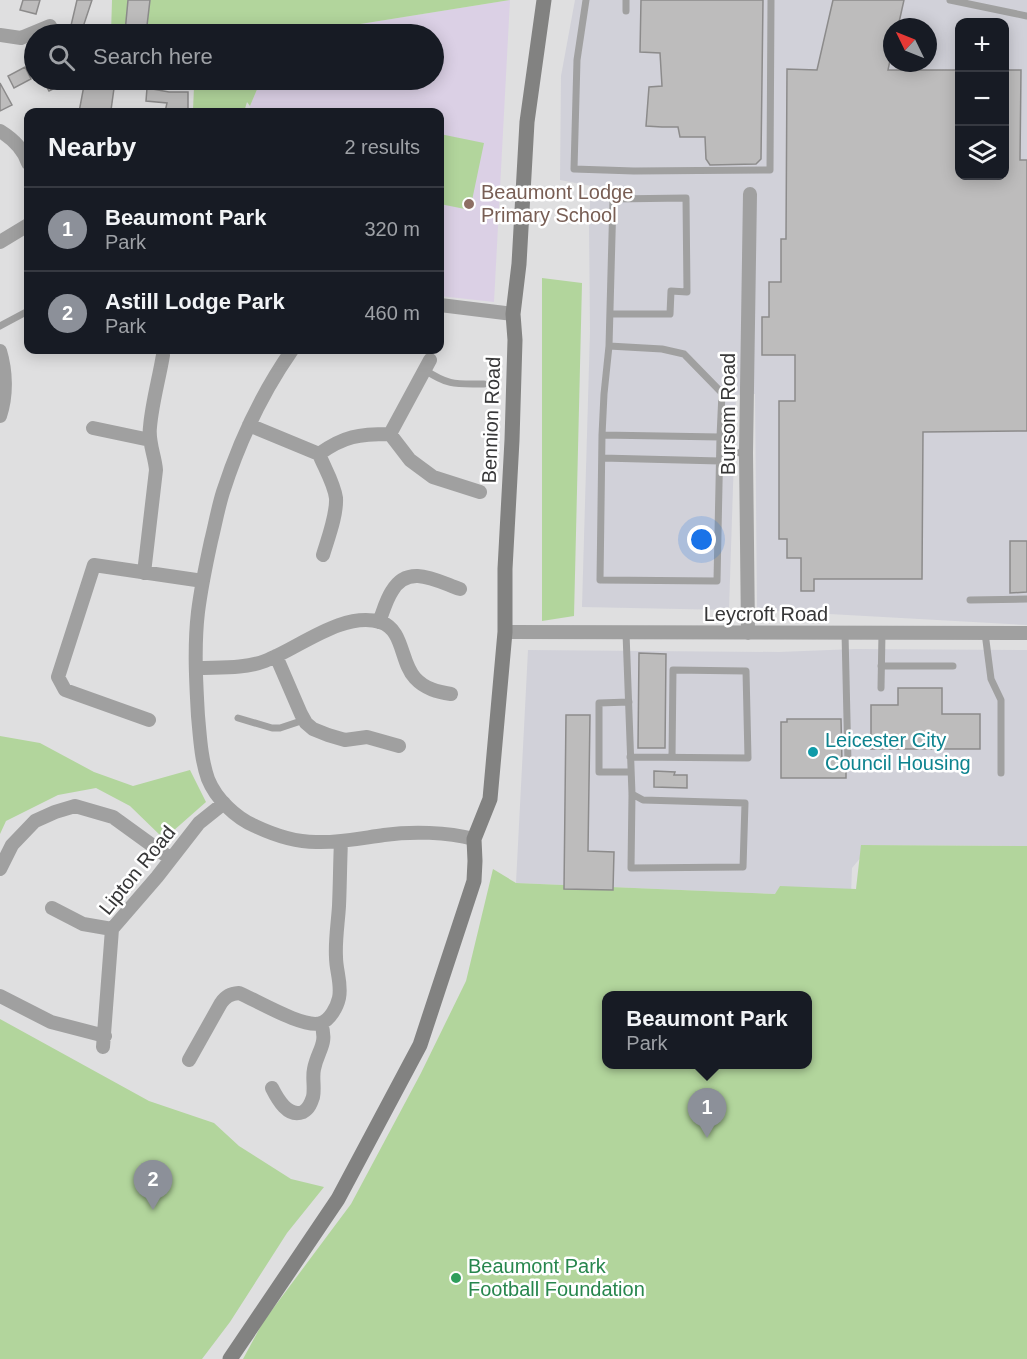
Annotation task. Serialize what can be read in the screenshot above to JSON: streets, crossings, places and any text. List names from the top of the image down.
{
  "streets": {
    "street": [
      "Bursom Road",
      "Bennion Road",
      "Leycroft Road",
      "Lipton Road"
    ]
  },
  "crossings": [
    ["Bursom Road", "Leycroft Road"],
    ["Bennion Road", "Leycroft Road"]
  ],
  "places": ["Beaumont Lodge Primary School", "Leicester City Council Housing", "Beaumont Park Football Foundation"],
  "north": "top left",
  "page": {
    "map_buttons": ["+", "−"],
    "search": "Search here",
    "heading": ["Nearby", "2 results"],
    "list": [
      {
        "mark": "1",
        "name": "Beaumont Park",
        "note": "Park",
        "value": "320 m"
      },
      {
        "mark": "2",
        "name": "Astill Lodge Park",
        "note": "Park",
        "value": "460 m"
      }
    ],
    "popup": ["Beaumont Park", "Park"],
    "pins": ["1", "2"]
  }
}
